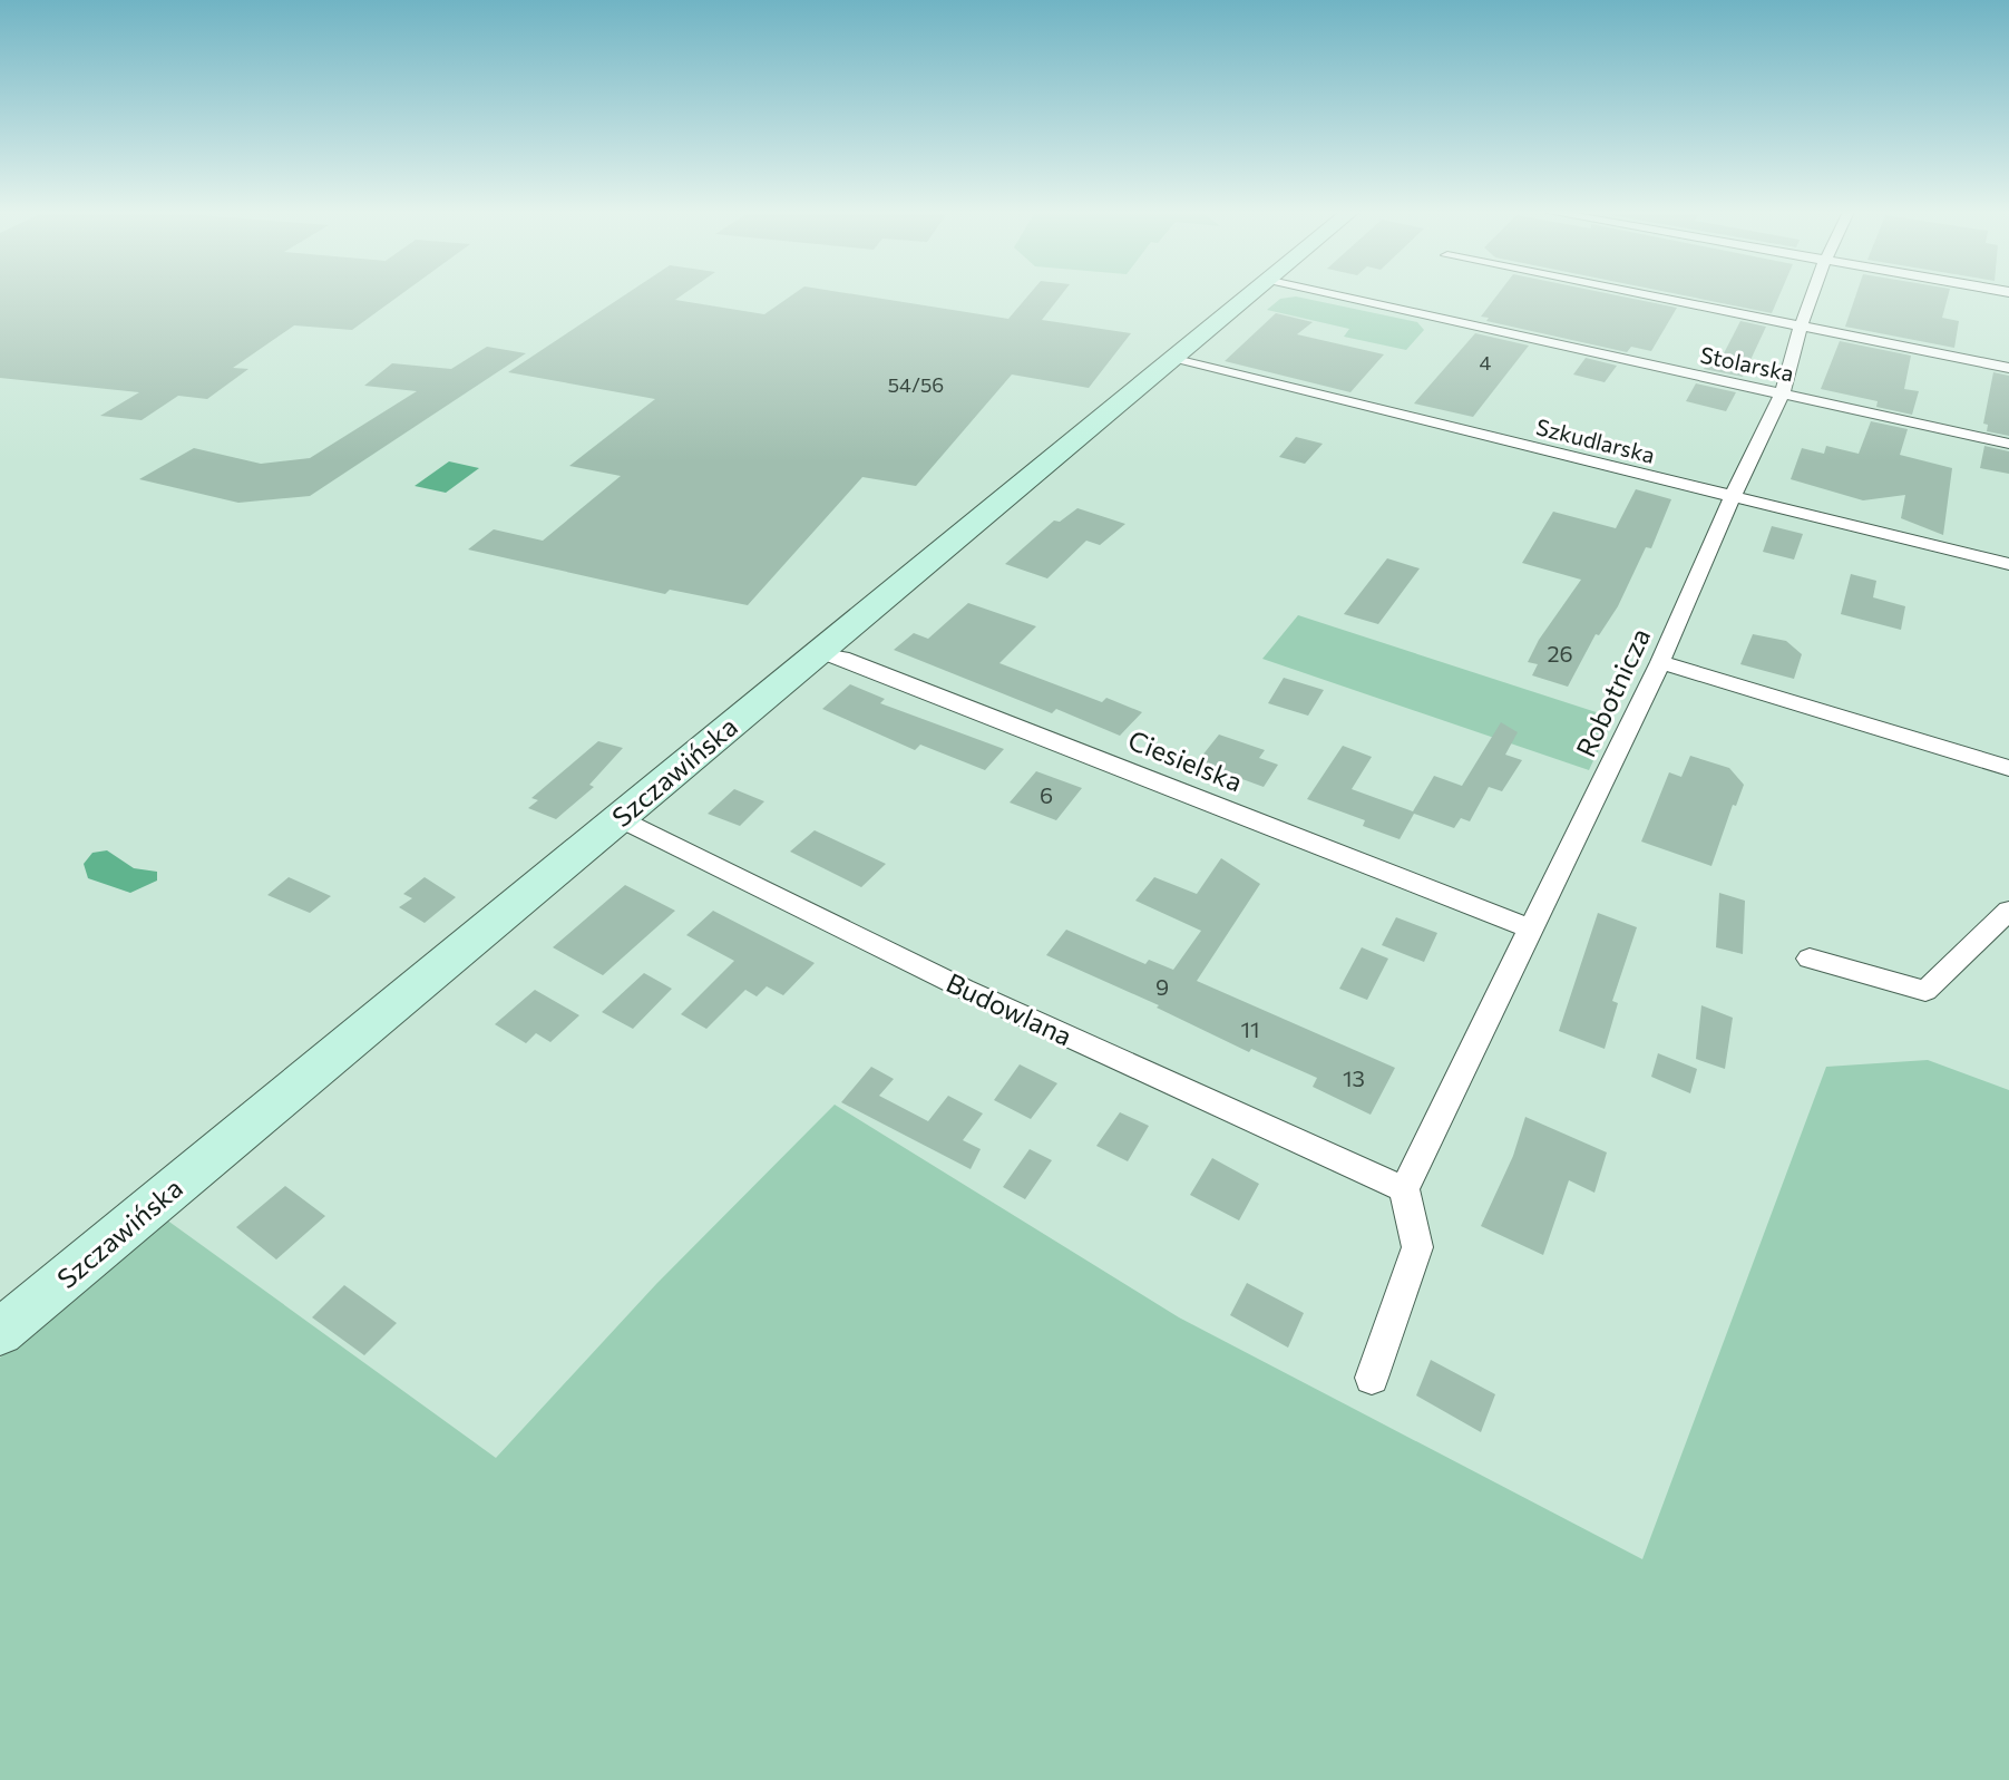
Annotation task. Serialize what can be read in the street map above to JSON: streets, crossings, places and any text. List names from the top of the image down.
{
  "streets": {
    "street": [
      "Stolarska",
      "Szkudlarska",
      "Robotnicza",
      "Ciesielska",
      "Szczawińska",
      "Budowlana"
    ]
  },
  "crossings": [
    ["Stolarska", "Robotnicza"],
    ["Szkudlarska", "Robotnicza"],
    ["Szkudlarska", "Szczawińska"],
    ["Robotnicza", "Ciesielska"],
    ["Robotnicza", "Budowlana"],
    ["Ciesielska", "Szczawińska"],
    ["Szczawińska", "Budowlana"]
  ],
  "house_numbers": [
    "4",
    "54/56",
    "26",
    "6",
    "9",
    "11",
    "13"
  ]
}
